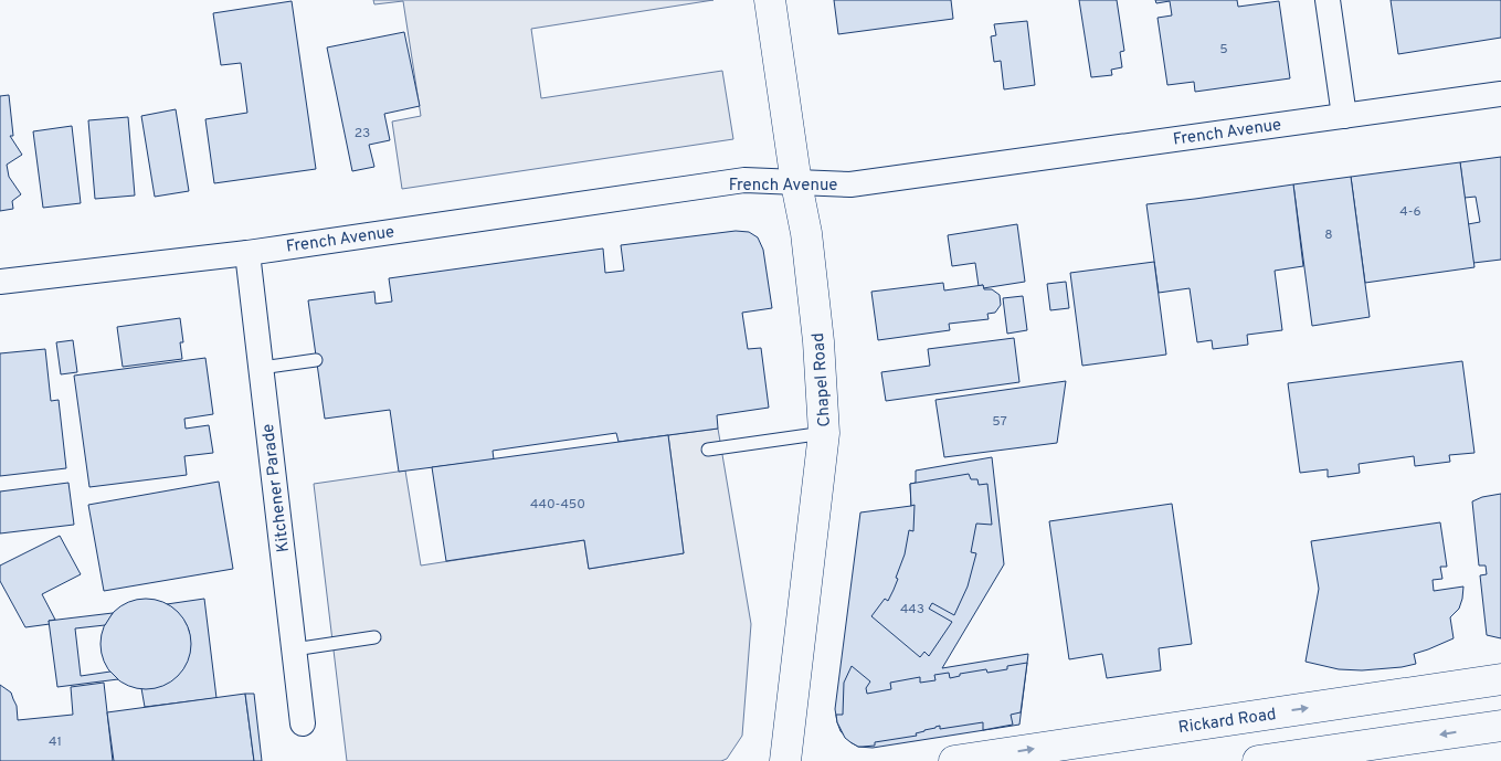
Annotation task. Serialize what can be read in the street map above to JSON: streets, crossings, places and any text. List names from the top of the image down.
{
  "streets": {
    "main road": ["Chapel Road", "Rickard Road"],
    "street": ["French Avenue", "Kitchener Parade"]
  },
  "crossings": [
    ["French Avenue", "Chapel Road"],
    ["French Avenue", "Kitchener Parade"]
  ],
  "house_numbers": [
    "5",
    "23",
    "4-6",
    "8",
    "57",
    "440-450",
    "443",
    "41"
  ]
}
